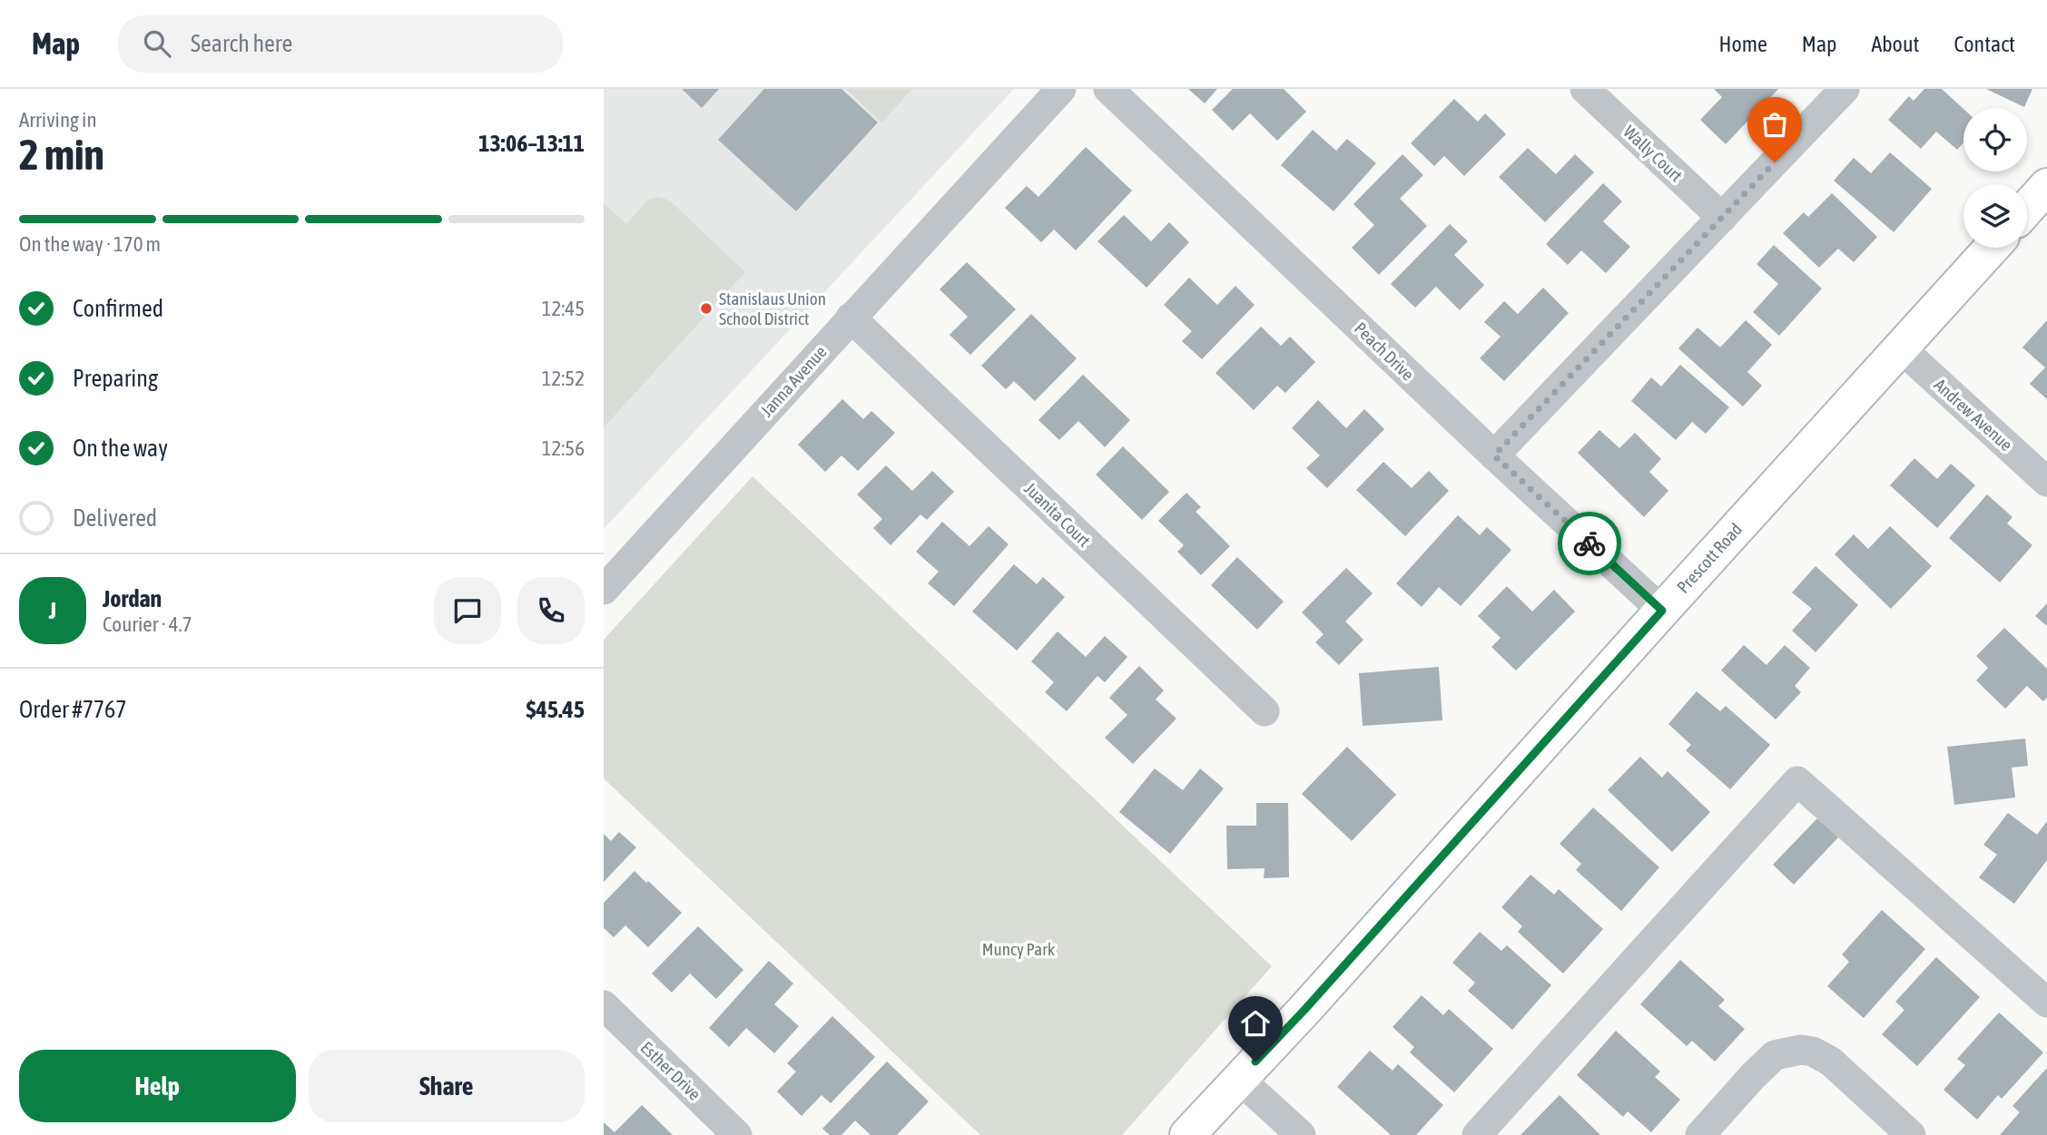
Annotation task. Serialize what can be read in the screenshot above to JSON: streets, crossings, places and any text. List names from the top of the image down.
{
  "streets": {
    "main road": ["Prescott Road"],
    "street": [
      "Wally Court",
      "Peach Drive",
      "Janna Avenue",
      "Andrew Avenue",
      "Juanita Court",
      "Esther Drive"
    ]
  },
  "crossings": [
    ["Peach Drive", "Prescott Road"],
    ["Janna Avenue", "Juanita Court"],
    ["Andrew Avenue", "Prescott Road"]
  ],
  "parks": ["Muncy Park"],
  "places": ["Stanislaus Union School District"],
  "page": {
    "header": "Map",
    "search": "Search here",
    "nav": [
      "Home",
      "Map",
      "About",
      "Contact"
    ],
    "heading": ["2 min", "Arriving in", "13:06–13:11"],
    "panel": [
      "Jordan",
      "Courier · 4.7",
      "Order #7767",
      "$45.45"
    ],
    "bar": "On the way · 170 m",
    "list": [
      ["Confirmed", "12:45"],
      ["Preparing", "12:52"],
      ["On the way", "12:56"],
      "Delivered"
    ],
    "round": "J",
    "buttons": ["Help", "Share"]
  }
}
